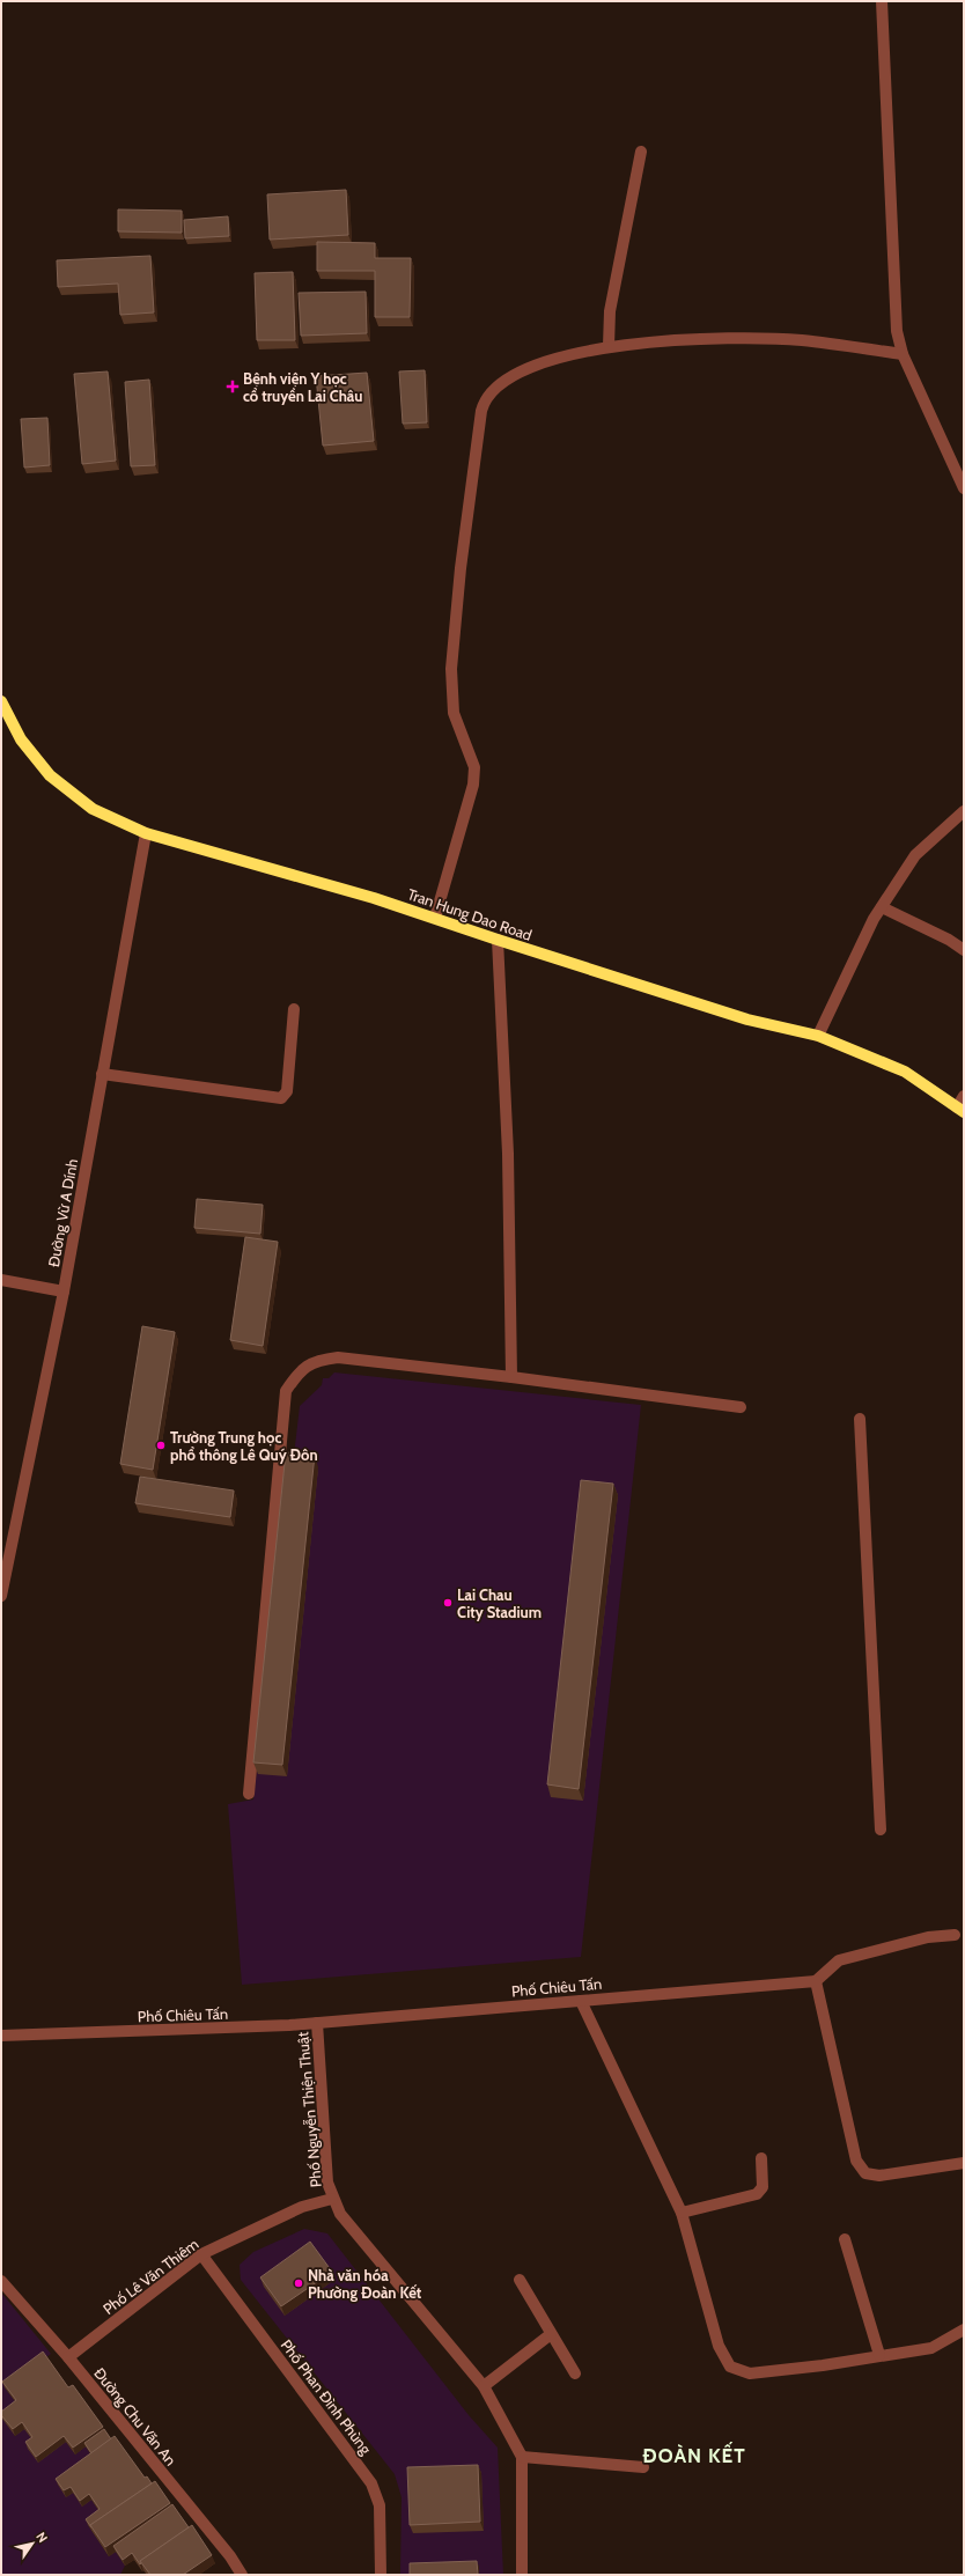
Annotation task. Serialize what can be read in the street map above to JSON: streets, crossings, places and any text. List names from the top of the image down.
{
  "streets": {
    "main road": ["Tran Hung Dao Road"],
    "street": [
      "Đường Vừ A Dính",
      "Phố Chiêu Tấn",
      "Phố Nguyễn Thiện Thuật",
      "Phố Lê Văn Thiêm",
      "Phố Phan Đình Phùng",
      "Đường Chu Văn An"
    ]
  },
  "crossings": [
    ["Tran Hung Dao Road", "Đường Vừ A Dính"],
    ["Phố Chiêu Tấn", "Phố Nguyễn Thiện Thuật"],
    ["Phố Nguyễn Thiện Thuật", "Phố Lê Văn Thiêm"],
    ["Phố Lê Văn Thiêm", "Phố Phan Đình Phùng"],
    ["Phố Lê Văn Thiêm", "Đường Chu Văn An"]
  ],
  "districts": ["ĐOÀN KẾT"],
  "places": {
    "health": ["Bệnh viện Y học cổ truyền Lai Châu"],
    "other": ["Trường Trung học phổ thông Lê Quý Đôn", "Lai Chau City Stadium", "Nhà văn hóa Phường Đoàn Kết"]
  },
  "north": "top right"
}
